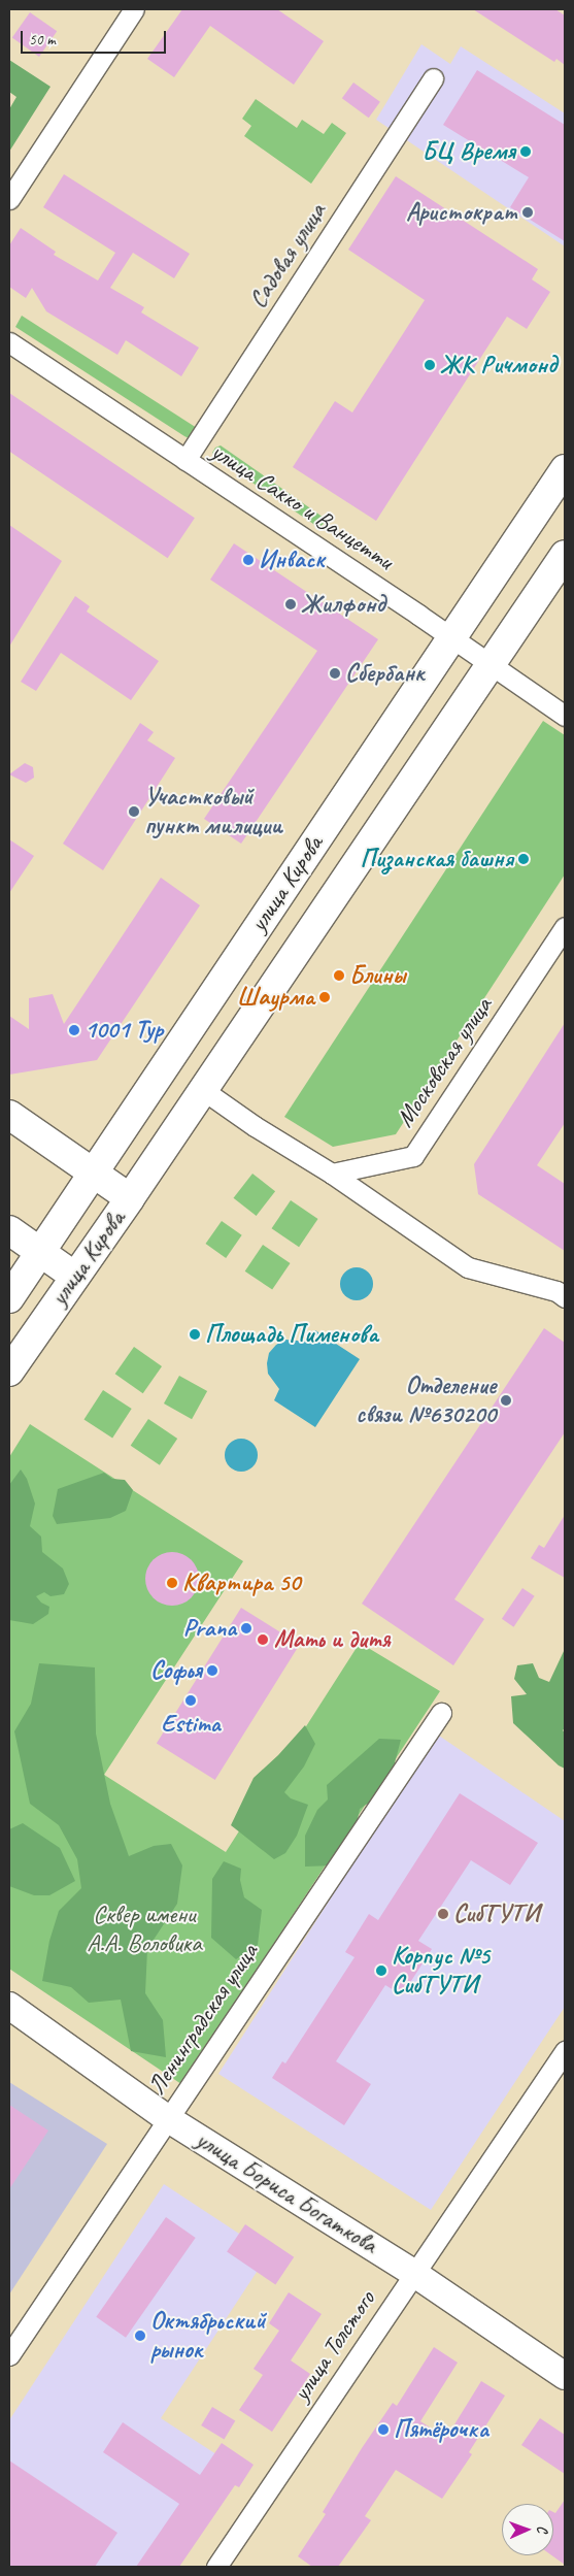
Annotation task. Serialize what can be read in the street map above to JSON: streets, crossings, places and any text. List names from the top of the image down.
{
  "streets": {
    "main road": ["улица Кирова", "улица Бориса Богаткова"],
    "street": [
      "Садовая улица",
      "улица Сакко и Ванцетти",
      "Московская улица",
      "Ленинградская улица",
      "улица Толстого"
    ]
  },
  "crossings": [
    ["Садовая улица", "улица Сакко и Ванцетти"],
    ["улица Сакко и Ванцетти", "улица Кирова"],
    ["Ленинградская улица", "улица Бориса Богаткова"],
    ["улица Бориса Богаткова", "улица Толстого"]
  ],
  "parks": ["Cквер имени А.А. Воловика"],
  "places": [
    "БЦ Время",
    "Аристократ",
    "ЖК Ричмонд",
    "Инваск",
    "Жилфонд",
    "Сбербанк",
    "Участковый пункт милиции",
    "Пизанская башня",
    "Блины",
    "Шаурма",
    "1001 Тур",
    "Площадь Пименова",
    "Отделение связи №630200",
    "Квартира 50",
    "Prana",
    "Мать и дитя",
    "Софья",
    "Estima",
    "СибГУТИ",
    "Корпус №5 СибГУТИ",
    "Октябрьский рынок",
    "Пятёрочка"
  ],
  "scale_bar": "50 m",
  "north": "right"
}
